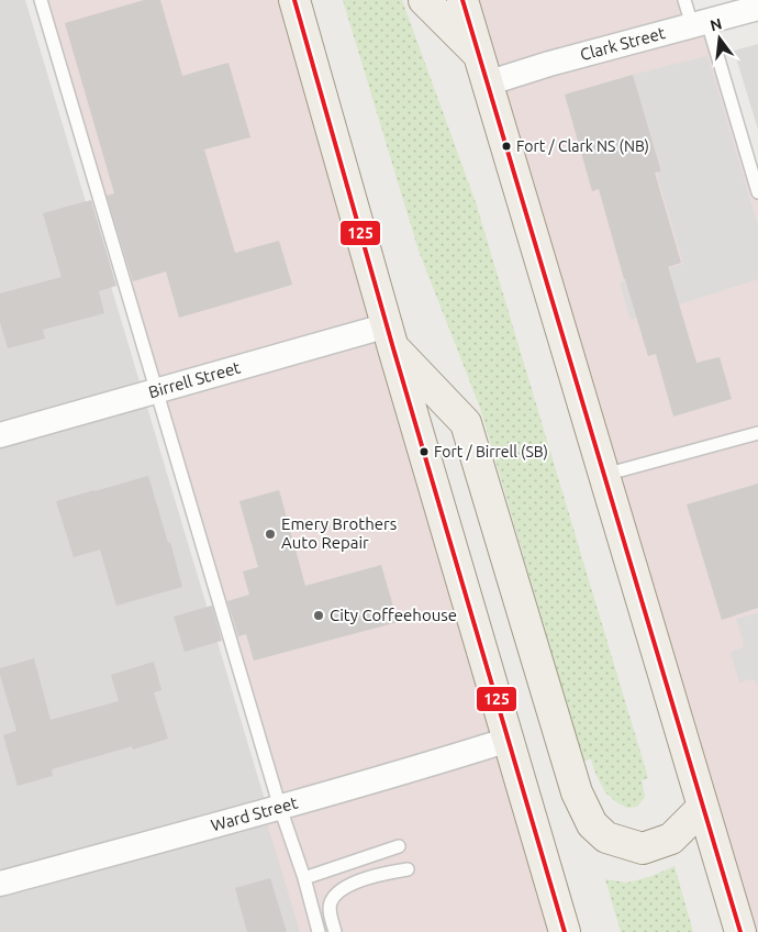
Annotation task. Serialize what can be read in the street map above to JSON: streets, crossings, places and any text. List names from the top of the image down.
{
  "streets": {
    "street": ["Clark Street", "Birrell Street", "Ward Street"]
  },
  "places": [
    "Fort / Clark NS (NB)",
    "Fort / Birrell (SB)",
    "Emery Brothers Auto Repair",
    "City Coffeehouse"
  ],
  "lines": ["transit line 125"],
  "north": "top"
}
